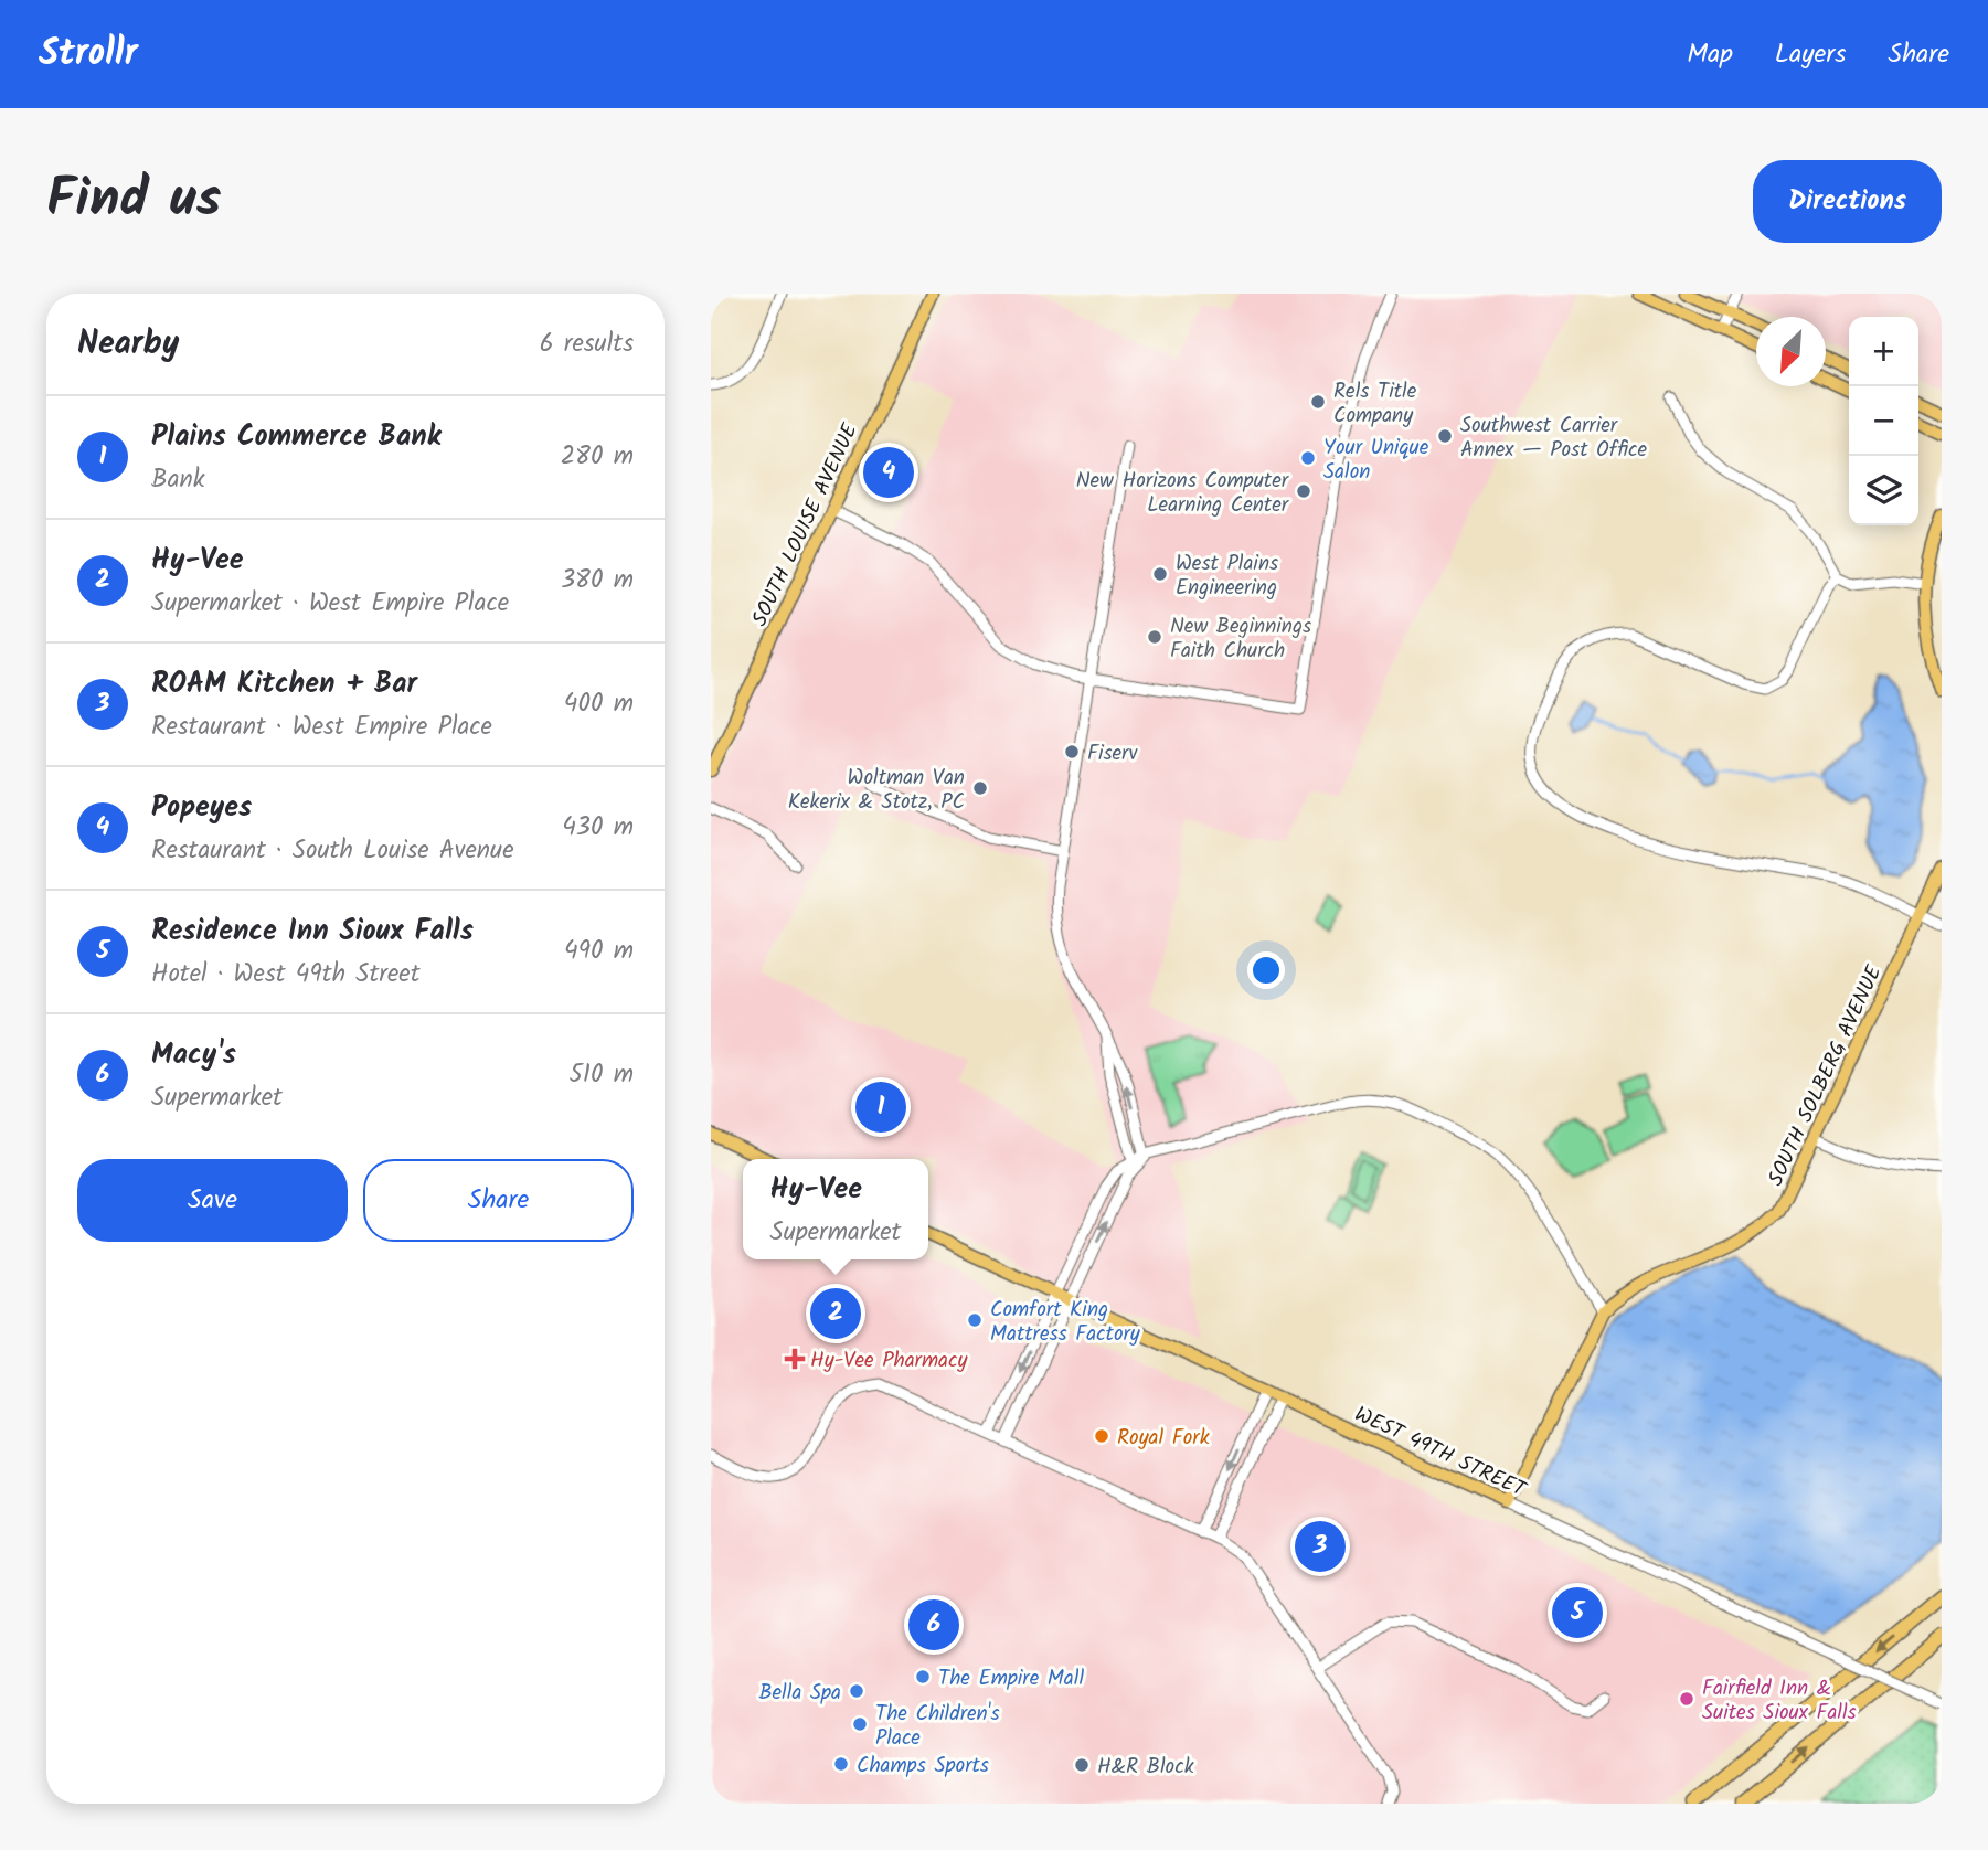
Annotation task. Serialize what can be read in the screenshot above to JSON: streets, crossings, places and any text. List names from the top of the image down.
{
  "streets": {
    "main road": ["SOUTH LOUISE AVENUE", "SOUTH SOLBERG AVENUE", "WEST 49TH STREET"]
  },
  "crossings": [
    ["SOUTH SOLBERG AVENUE", "WEST 49TH STREET"]
  ],
  "places": {
    "other": [
      "Rels Title Company",
      "Southwest Carrier Annex — Post Office",
      "Your Unique Salon",
      "New Horizons Computer Learning Center",
      "West Plains Engineering",
      "New Beginnings Faith Church",
      "Fiserv",
      "Woltman Van Kekerix & Stotz, PC",
      "Comfort King Mattress Factory",
      "Royal Fork",
      "The Empire Mall",
      "Bella Spa",
      "Fairfield Inn & Suites Sioux Falls",
      "The Children's Place",
      "Champs Sports",
      "H&R Block"
    ],
    "health": ["Hy-Vee Pharmacy"]
  },
  "north": "bottom left",
  "page": {
    "header": "Strollr",
    "nav": ["Map", "Layers", "Share"],
    "title": "Find us",
    "buttons": [
      "Directions",
      ["Save", "Share"]
    ],
    "heading": ["Nearby", "6 results"],
    "map_buttons": ["+", "−"],
    "list": [
      {
        "mark": "1",
        "name": "Plains Commerce Bank",
        "note": "Bank",
        "value": "280 m"
      },
      {
        "mark": "2",
        "name": "Hy-Vee",
        "note": "Supermarket · West Empire Place",
        "value": "380 m"
      },
      {
        "mark": "3",
        "name": "ROAM Kitchen + Bar",
        "note": "Restaurant · West Empire Place",
        "value": "400 m"
      },
      {
        "mark": "4",
        "name": "Popeyes",
        "note": "Restaurant · South Louise Avenue",
        "value": "430 m"
      },
      {
        "mark": "5",
        "name": "Residence Inn Sioux Falls",
        "note": "Hotel · West 49th Street",
        "value": "490 m"
      },
      {
        "mark": "6",
        "name": "Macy's",
        "note": "Supermarket",
        "value": "510 m"
      }
    ],
    "pins": [
      "4",
      "1",
      "2",
      "3",
      "5",
      "6"
    ],
    "popup": ["Hy-Vee", "Supermarket"]
  }
}
